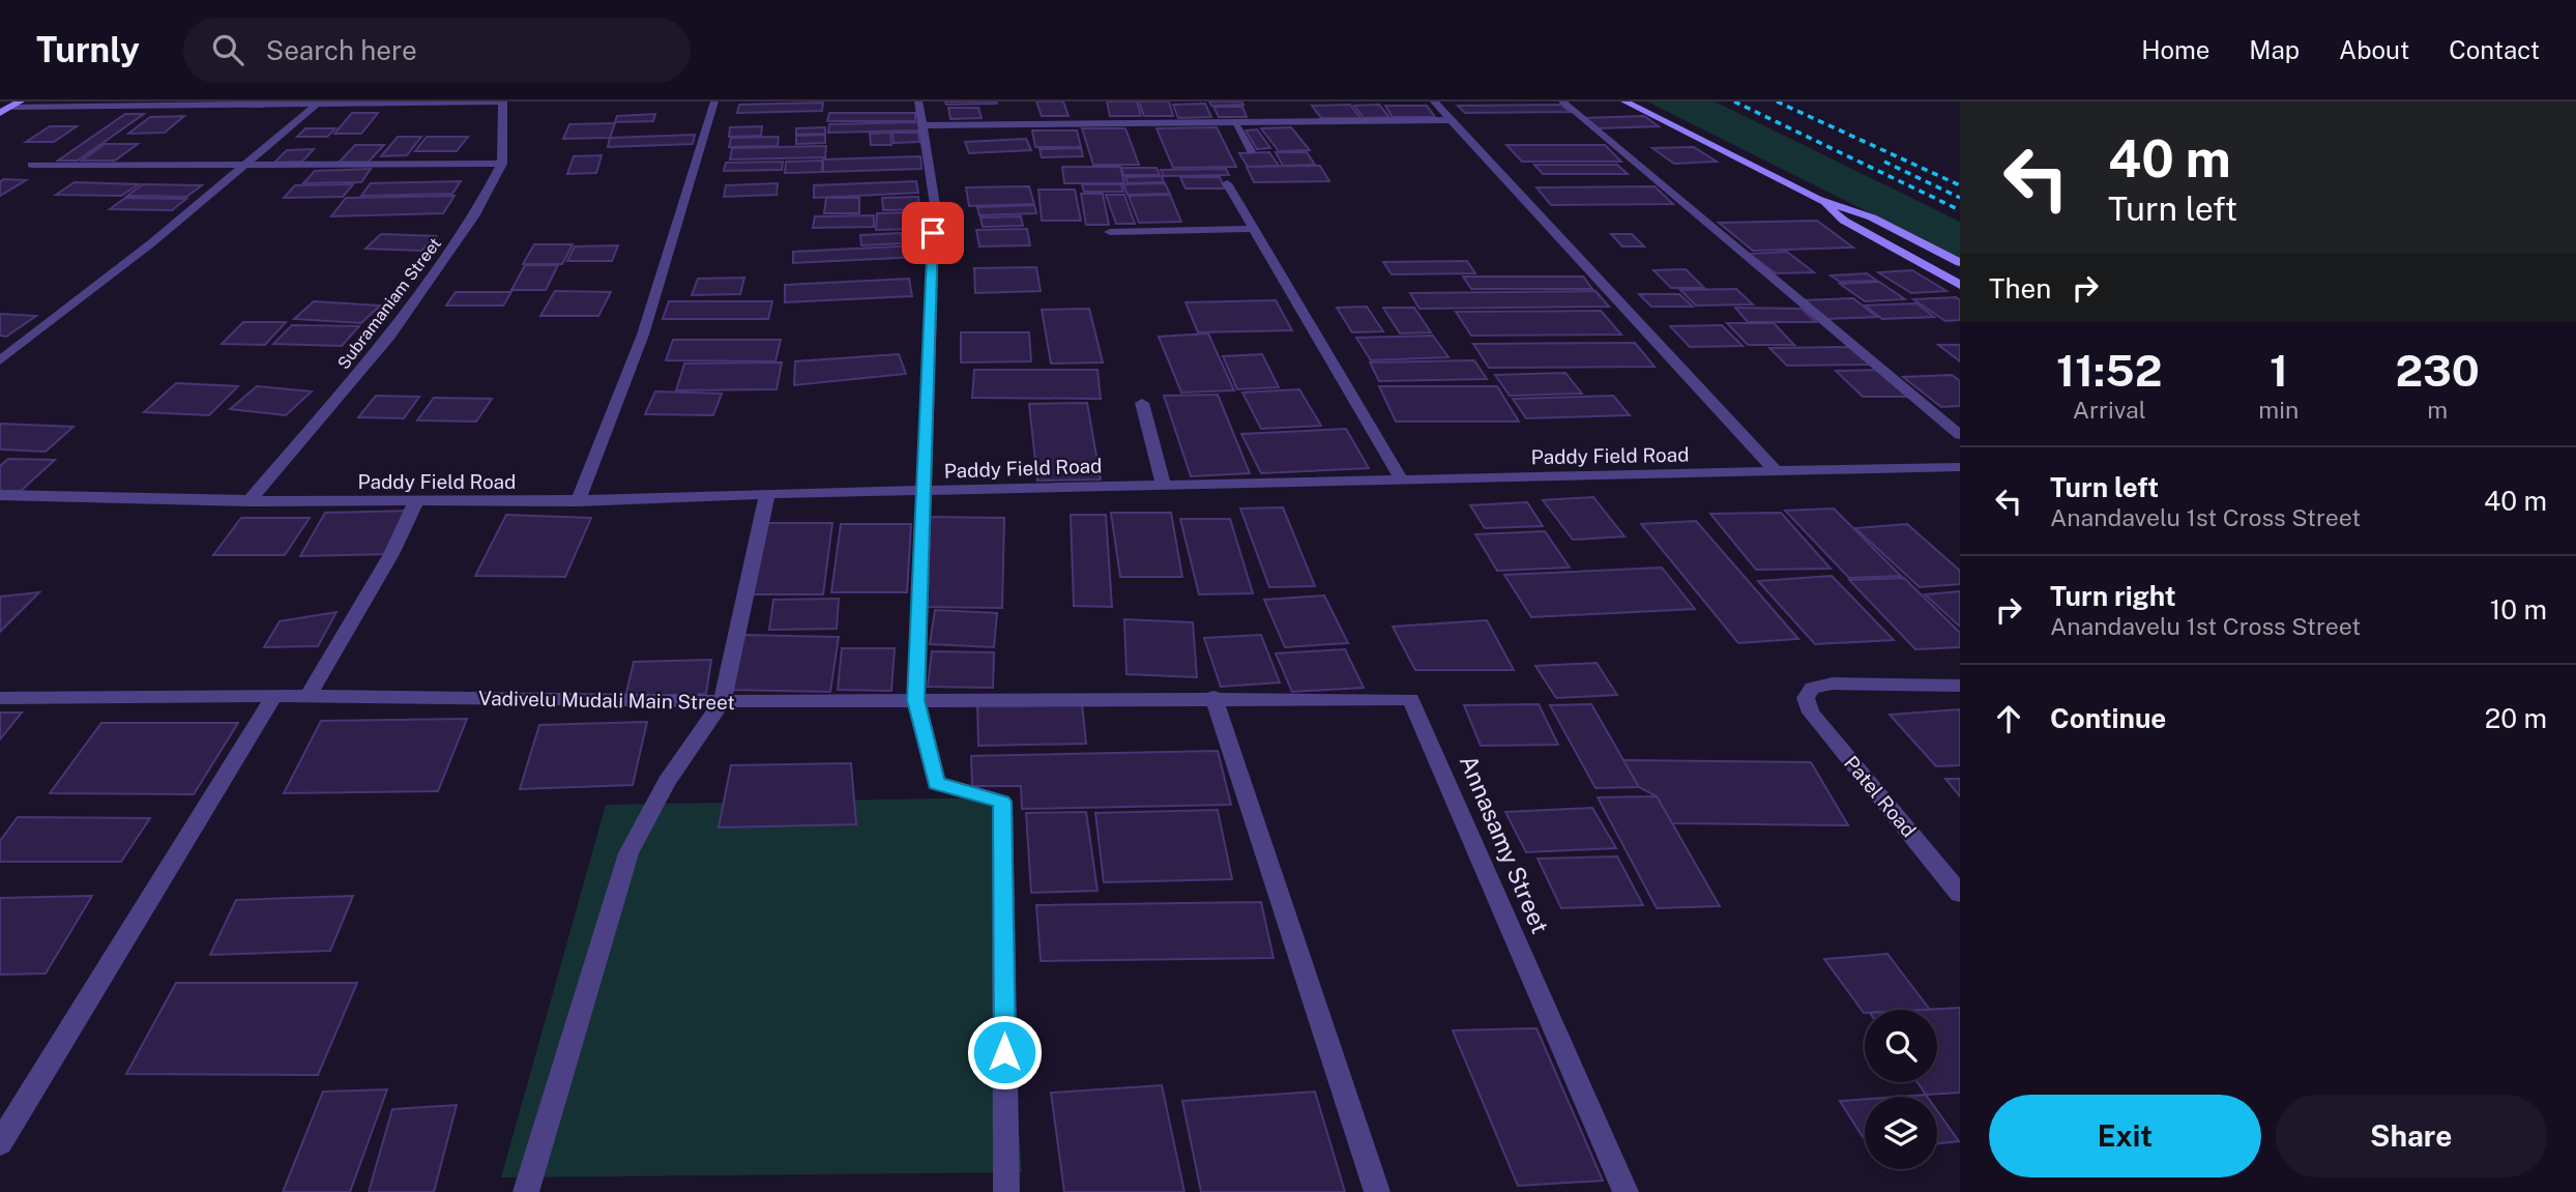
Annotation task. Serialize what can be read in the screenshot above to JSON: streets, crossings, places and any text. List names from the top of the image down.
{
  "streets": {
    "street": [
      "Subramaniam Street",
      "Paddy Field Road",
      "Vadivelu Mudali Main Street",
      "Patel Road",
      "Annasamy Street"
    ]
  },
  "crossings": [
    ["Subramaniam Street", "Paddy Field Road"],
    ["Vadivelu Mudali Main Street", "Annasamy Street"]
  ],
  "page": {
    "header": "Turnly",
    "search": "Search here",
    "nav": [
      "Home",
      "Map",
      "About",
      "Contact"
    ],
    "turn": ["40 m", "Turn left"],
    "then": "Then",
    "eta": [
      "11:52",
      "Arrival",
      "1",
      "min",
      "230",
      "m"
    ],
    "list": [
      {
        "name": "Turn left",
        "note": "Anandavelu 1st Cross Street",
        "value": "40 m"
      },
      {
        "name": "Turn right",
        "note": "Anandavelu 1st Cross Street",
        "value": "10 m"
      },
      {
        "name": "Continue",
        "value": "20 m"
      }
    ],
    "buttons": ["Exit", "Share"]
  }
}
